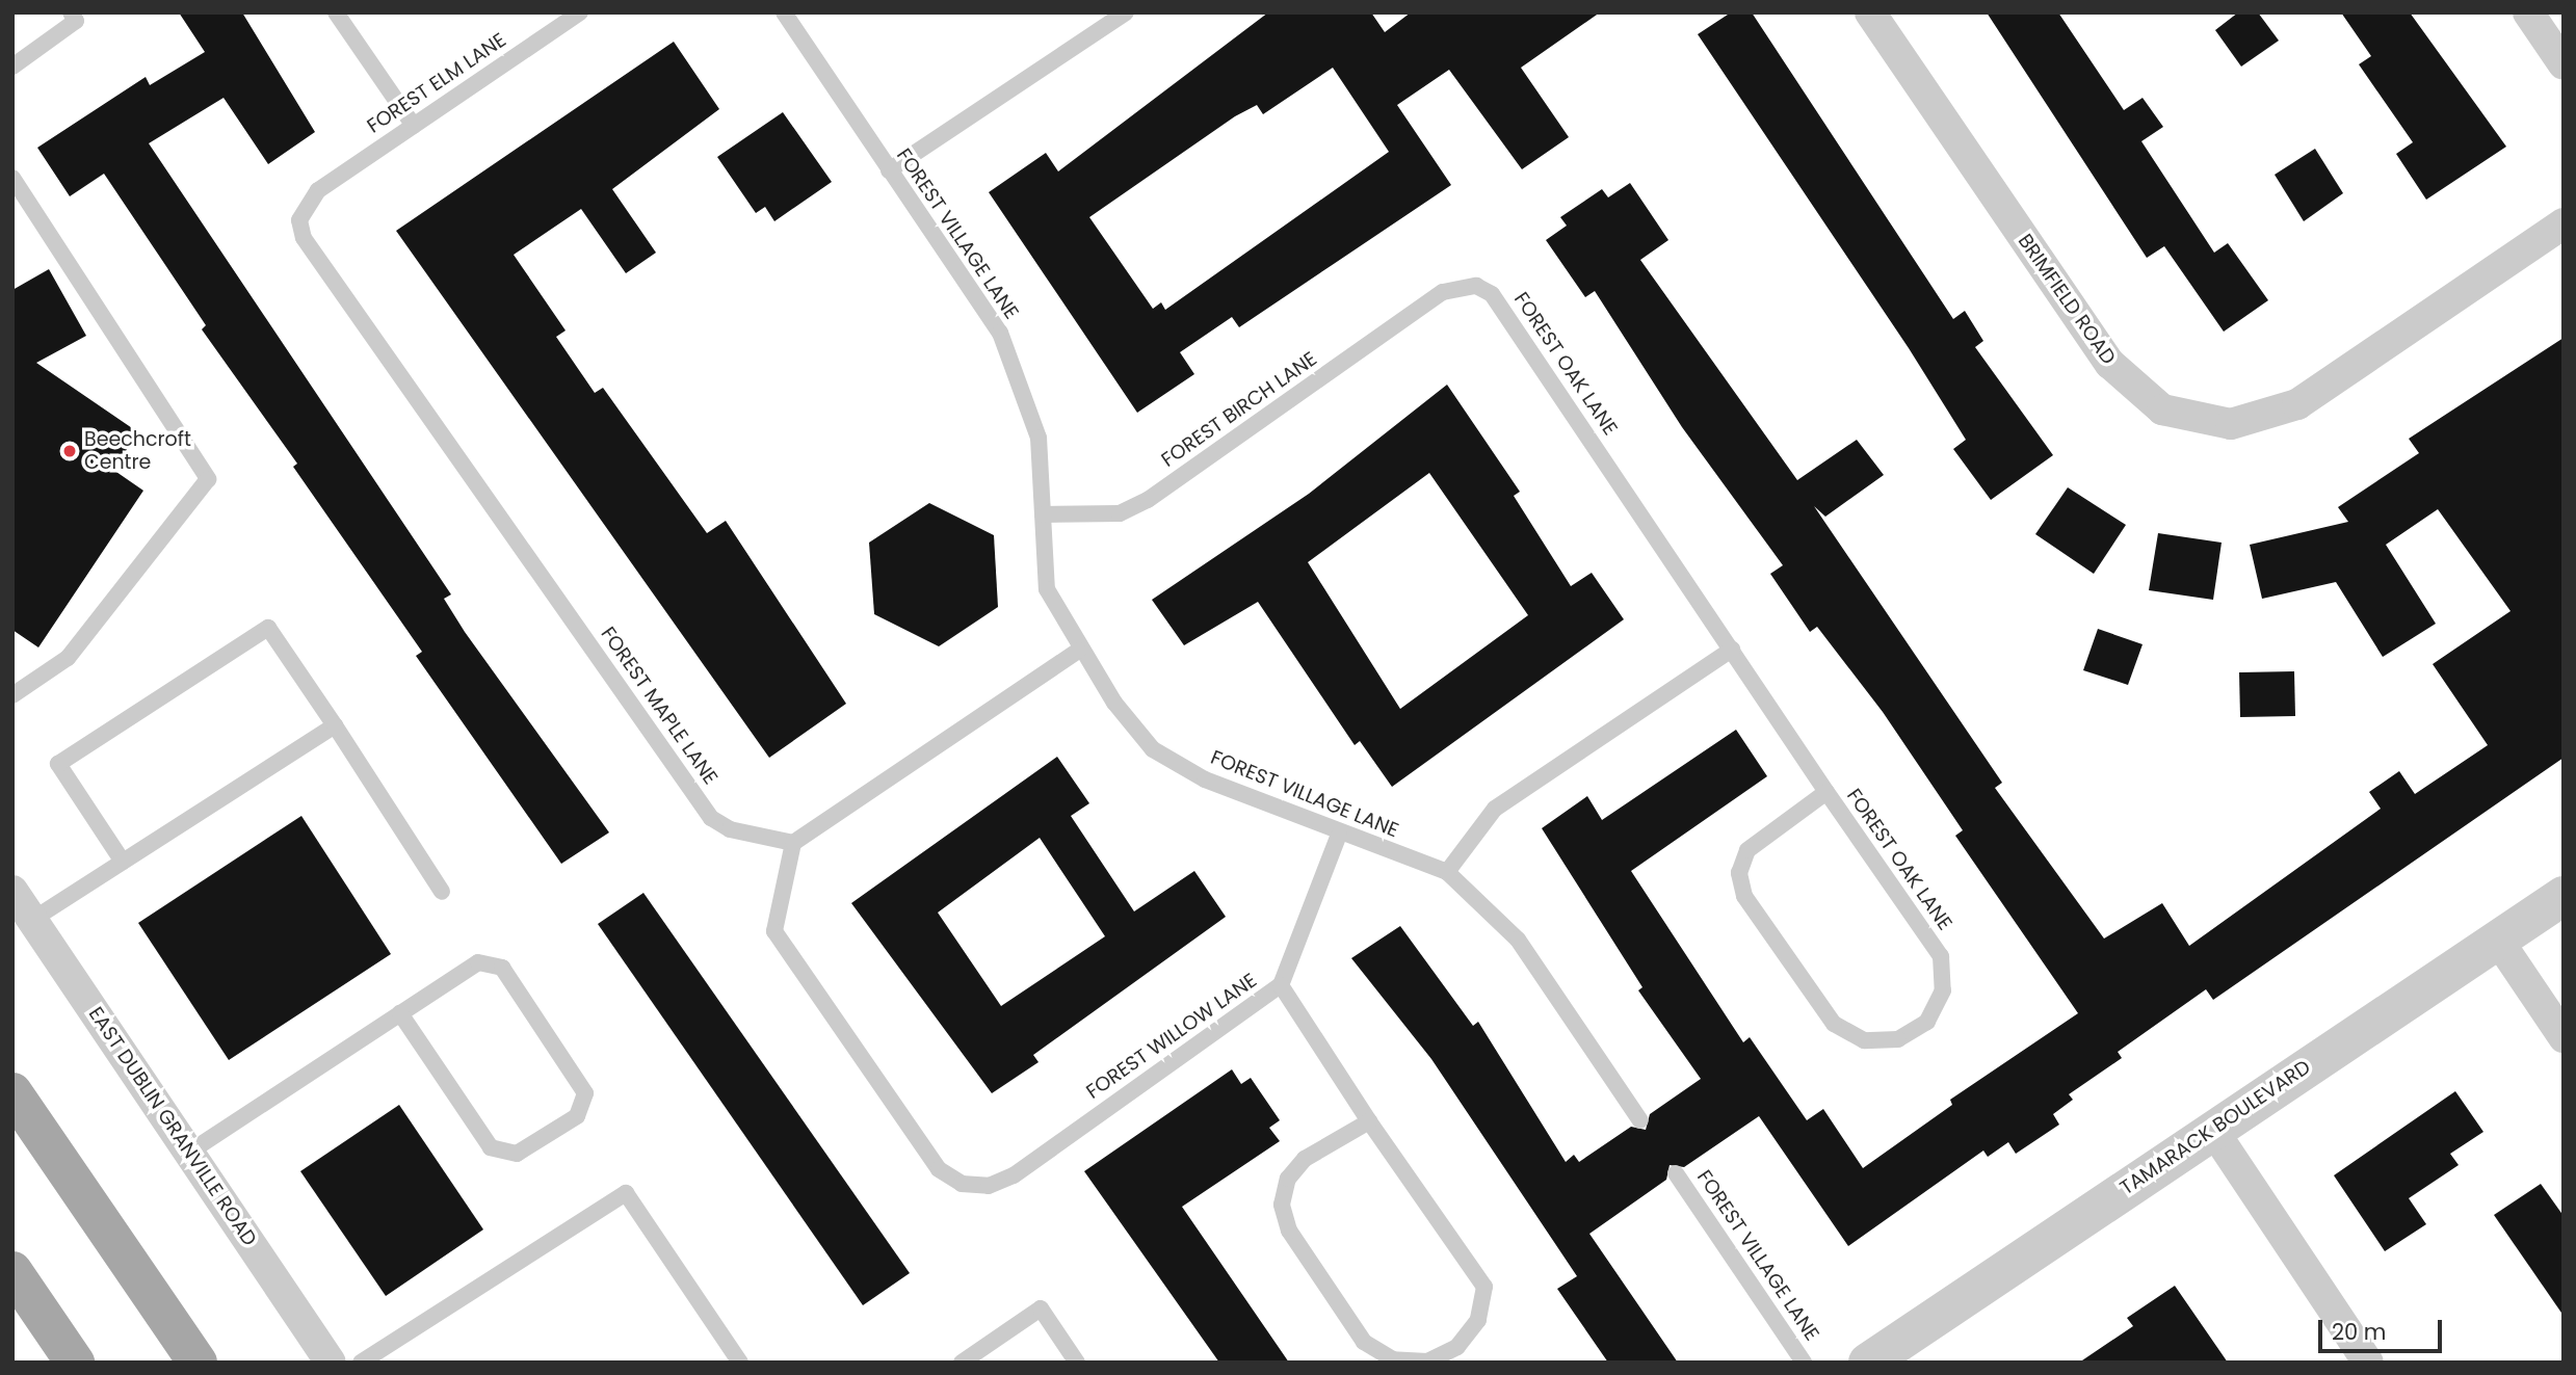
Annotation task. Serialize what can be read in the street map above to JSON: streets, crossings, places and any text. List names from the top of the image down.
{
  "streets": {
    "street": ["BRIMFIELD ROAD", "EAST DUBLIN GRANVILLE ROAD", "TAMARACK BOULEVARD"],
    "lane": [
      "FOREST ELM LANE",
      "FOREST VILLAGE LANE",
      "FOREST OAK LANE",
      "FOREST BIRCH LANE",
      "FOREST MAPLE LANE",
      "FOREST WILLOW LANE"
    ]
  },
  "crossings": [
    ["FOREST ELM LANE", "FOREST MAPLE LANE"],
    ["FOREST VILLAGE LANE", "FOREST BIRCH LANE"],
    ["FOREST VILLAGE LANE", "FOREST WILLOW LANE"],
    ["FOREST OAK LANE", "FOREST BIRCH LANE"],
    ["FOREST MAPLE LANE", "FOREST WILLOW LANE"]
  ],
  "places": ["Beechcroft Centre"],
  "scale_bar": "20 m"
}
